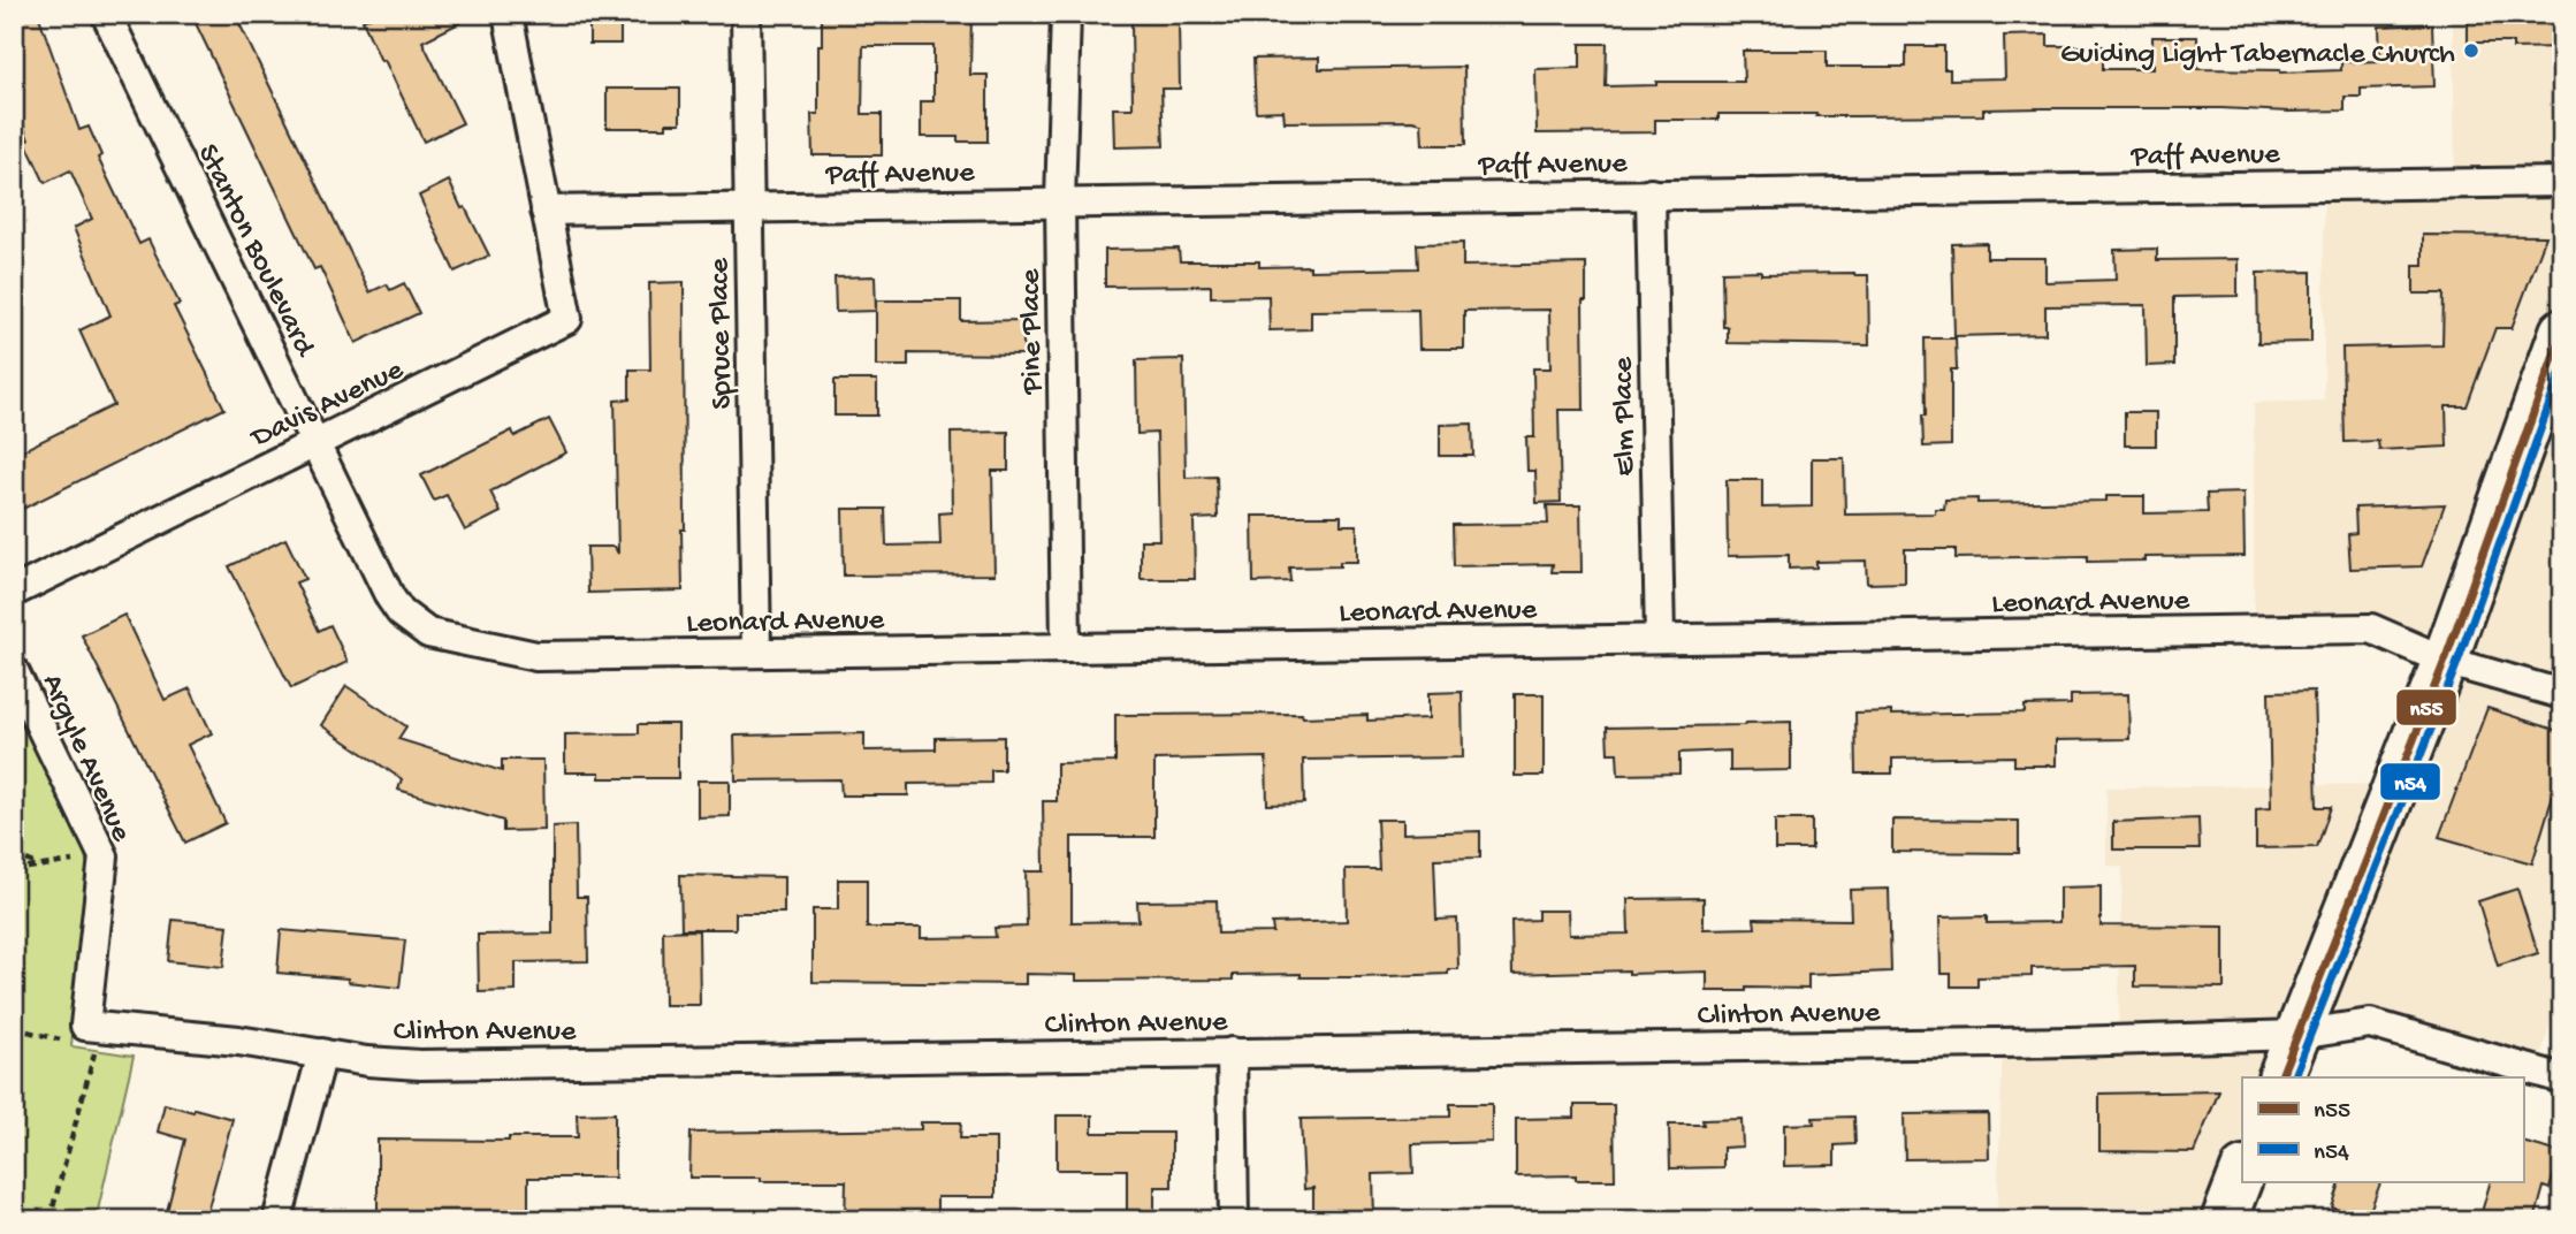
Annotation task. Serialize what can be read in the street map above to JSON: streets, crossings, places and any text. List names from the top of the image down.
{
  "streets": {
    "street": [
      "Paff Avenue",
      "Stanton Boulevard",
      "Pine Place",
      "Spruce Place",
      "Davis Avenue",
      "Elm Place",
      "Leonard Avenue",
      "Argyle Avenue",
      "Clinton Avenue"
    ]
  },
  "crossings": [
    ["Paff Avenue", "Pine Place"],
    ["Paff Avenue", "Spruce Place"],
    ["Paff Avenue", "Davis Avenue"],
    ["Paff Avenue", "Elm Place"],
    ["Stanton Boulevard", "Davis Avenue"],
    ["Stanton Boulevard", "Leonard Avenue"],
    ["Pine Place", "Leonard Avenue"],
    ["Spruce Place", "Leonard Avenue"],
    ["Elm Place", "Leonard Avenue"],
    ["Argyle Avenue", "Clinton Avenue"]
  ],
  "places": ["Guiding Light Tabernacle Church"],
  "lines": ["transit line n55", "transit line n54"],
  "legend": ["n55", "n54"]
}
